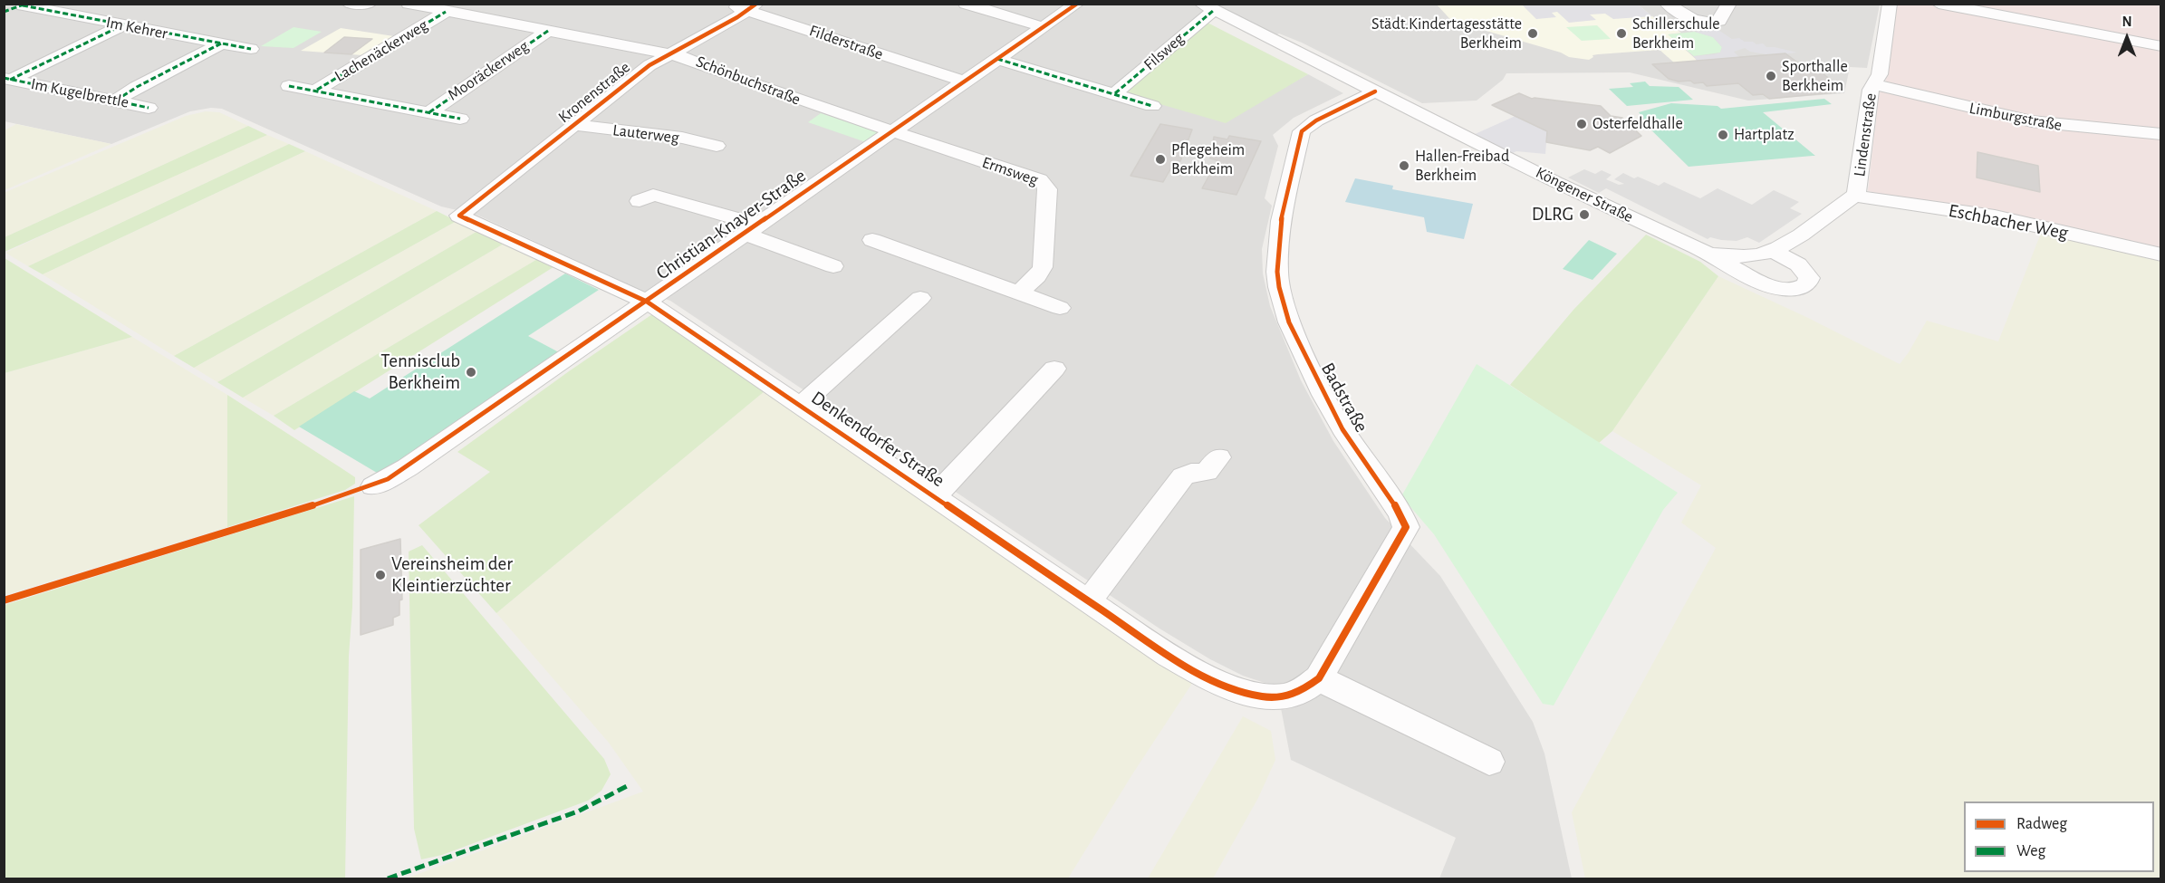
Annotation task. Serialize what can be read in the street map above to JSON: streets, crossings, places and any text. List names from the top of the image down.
{
  "streets": {
    "street": [
      "Im Kehrer",
      "Filderstraße",
      "Lachenäckerweg",
      "Filsweg",
      "Mooräckerweg",
      "Schönbuchstraße",
      "Kronenstraße",
      "Im Kugelbrettle",
      "Limburgstraße",
      "Lauterweg",
      "Lindenstraße",
      "Ermsweg",
      "Köngener Straße",
      "Eschbacher Weg",
      "Christian-Knayer-Straße",
      "Badstraße",
      "Denkendorfer Straße"
    ]
  },
  "crossings": [
    ["Im Kehrer", "Im Kugelbrettle"],
    ["Filderstraße", "Kronenstraße"],
    ["Filderstraße", "Christian-Knayer-Straße"],
    ["Lachenäckerweg", "Mooräckerweg"],
    ["Lachenäckerweg", "Schönbuchstraße"],
    ["Filsweg", "Köngener Straße"],
    ["Mooräckerweg", "Schönbuchstraße"],
    ["Schönbuchstraße", "Kronenstraße"],
    ["Schönbuchstraße", "Ermsweg"],
    ["Schönbuchstraße", "Christian-Knayer-Straße"],
    ["Kronenstraße", "Lauterweg"],
    ["Kronenstraße", "Denkendorfer Straße"],
    ["Limburgstraße", "Lindenstraße"],
    ["Lindenstraße", "Köngener Straße"],
    ["Lindenstraße", "Eschbacher Weg"],
    ["Ermsweg", "Christian-Knayer-Straße"],
    ["Köngener Straße", "Badstraße"],
    ["Christian-Knayer-Straße", "Denkendorfer Straße"],
    ["Badstraße", "Denkendorfer Straße"]
  ],
  "places": [
    "Städt.Kindertagesstätte Berkheim",
    "Schillerschule Berkheim",
    "Sporthalle Berkheim",
    "Osterfeldhalle",
    "Hartplatz",
    "Pflegeheim Berkheim",
    "Hallen-Freibad Berkheim",
    "DLRG",
    "Tennisclub Berkheim",
    "Vereinsheim der Kleintierzüchter"
  ],
  "legend": ["Radweg", "Weg"],
  "north": "top"
}
